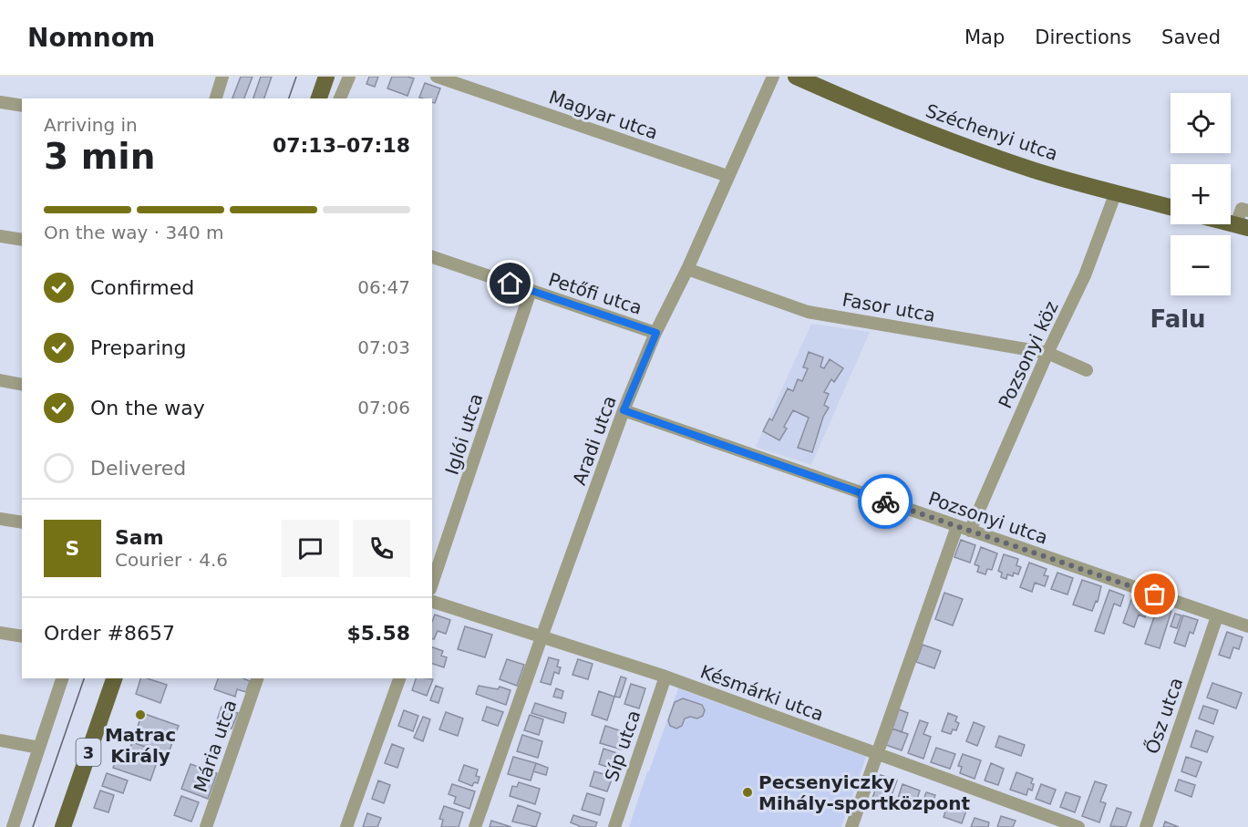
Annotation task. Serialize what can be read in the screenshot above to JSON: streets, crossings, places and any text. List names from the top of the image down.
{
  "streets": {
    "main road": ["Széchenyi utca", "3"],
    "street": [
      "Magyar utca",
      "Petőfi utca",
      "Fasor utca",
      "Pozsonyi köz",
      "Iglói utca",
      "Aradi utca",
      "Pozsonyi utca",
      "Késmárki utca",
      "Ősz utca",
      "Mária utca",
      "Síp utca"
    ]
  },
  "crossings": [
    ["Magyar utca", "Aradi utca"],
    ["Széchenyi utca", "Pozsonyi köz"],
    ["Petőfi utca", "Iglói utca"],
    ["Petőfi utca", "Aradi utca"],
    ["Fasor utca", "Pozsonyi köz"],
    ["Fasor utca", "Aradi utca"],
    ["Pozsonyi köz", "Pozsonyi utca"],
    ["Aradi utca", "Pozsonyi utca"],
    ["Aradi utca", "Késmárki utca"],
    ["Pozsonyi utca", "Ősz utca"],
    ["Késmárki utca", "Síp utca"]
  ],
  "districts": ["Falu"],
  "places": ["Matrac Király", "Pecsenyiczky Mihály-sportközpont"],
  "page": {
    "header": "Nomnom",
    "nav": ["Map", "Directions", "Saved"],
    "map_buttons": ["+", "−"],
    "heading": ["3 min", "Arriving in", "07:13–07:18"],
    "panel": [
      "Sam",
      "Courier · 4.6",
      "Order #8657",
      "$5.58"
    ],
    "bar": "On the way · 340 m",
    "list": [
      ["Confirmed", "06:47"],
      ["Preparing", "07:03"],
      ["On the way", "07:06"],
      "Delivered"
    ],
    "round": "S"
  }
}
